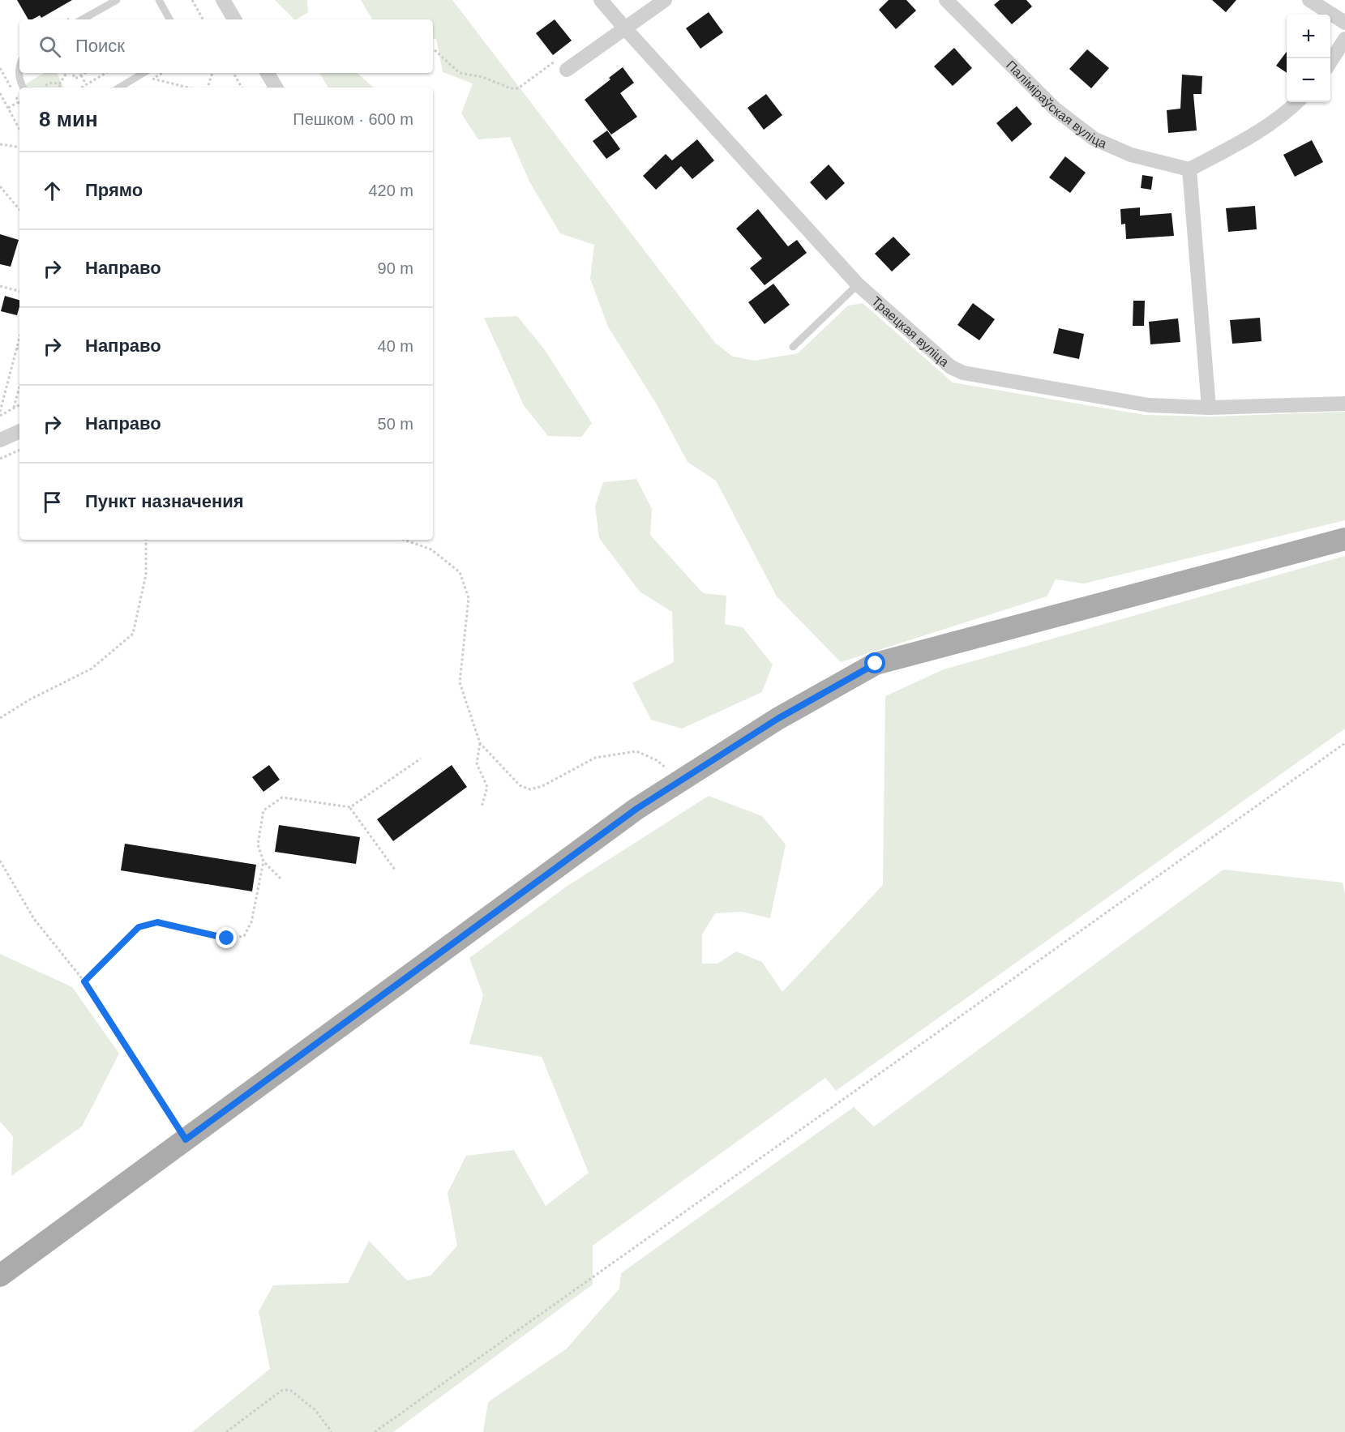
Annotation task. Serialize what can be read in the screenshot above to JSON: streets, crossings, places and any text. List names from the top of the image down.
{
  "streets": {
    "street": ["Паліміраўская вуліца", "Траецкая вуліца"]
  },
  "page": {
    "map_buttons": ["+", "−"],
    "search": "Поиск",
    "heading": ["8 мин", "Пешком · 600 m"],
    "list": [
      ["Прямо", "420 m"],
      ["Направо", "90 m"],
      ["Направо", "40 m"],
      ["Направо", "50 m"],
      "Пункт назначения"
    ]
  }
}
